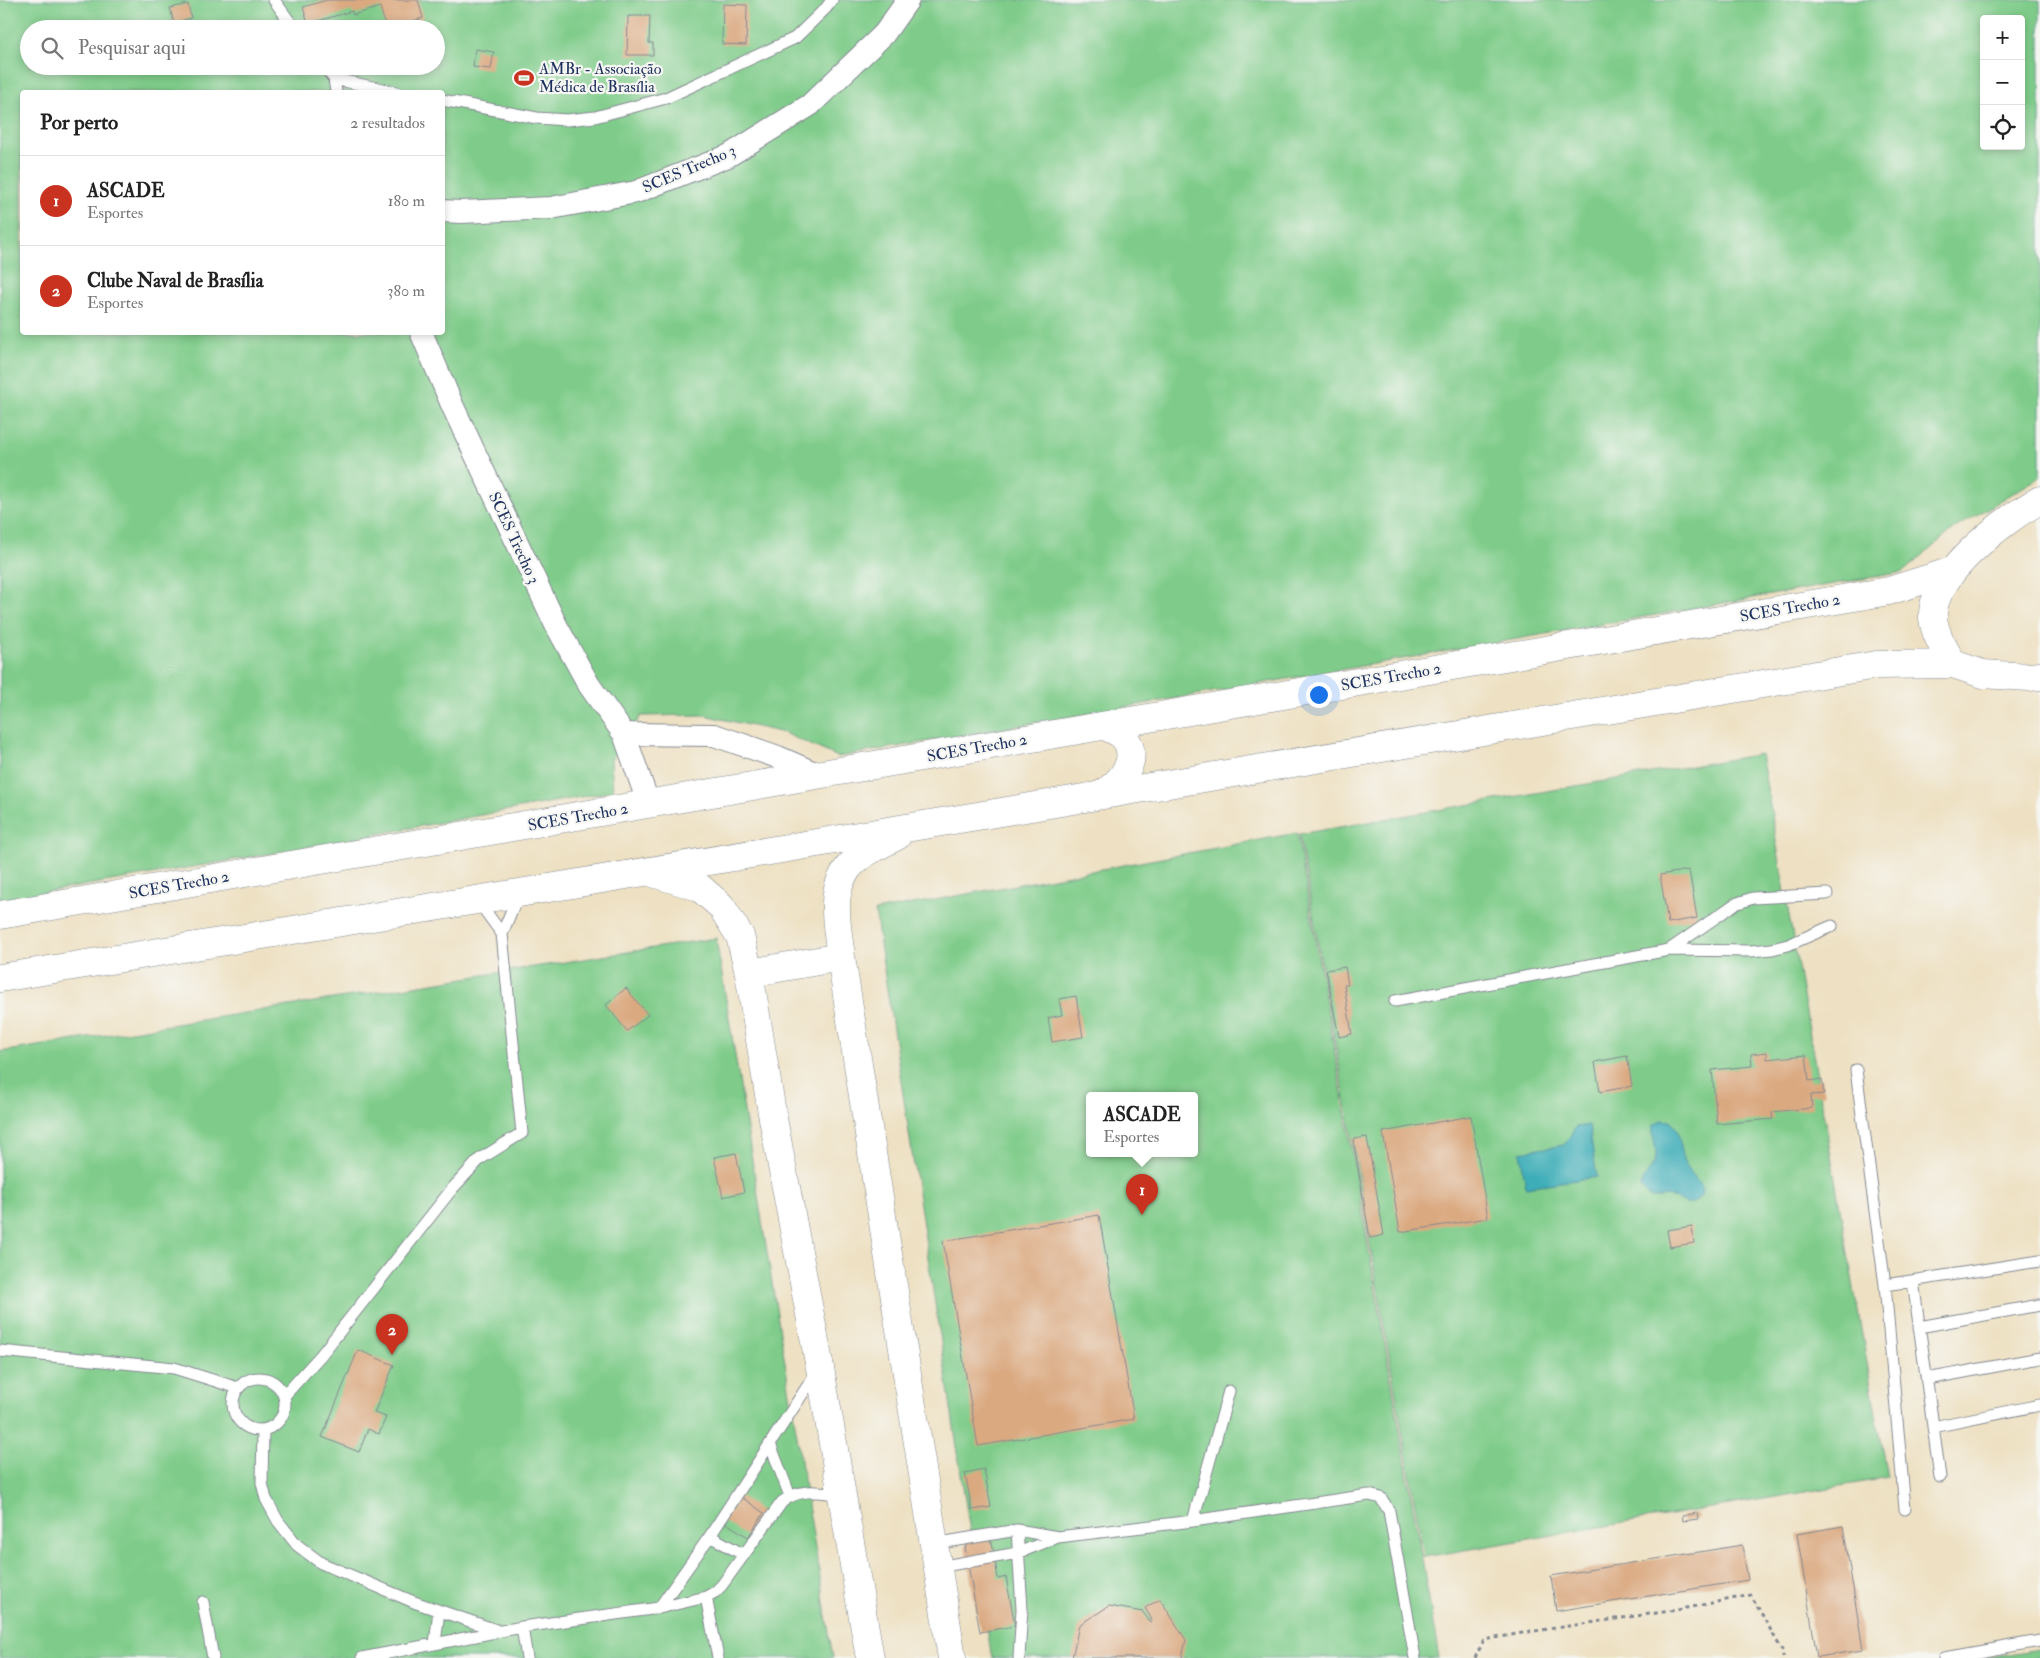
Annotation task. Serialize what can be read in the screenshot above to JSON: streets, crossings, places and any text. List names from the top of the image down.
{
  "streets": {
    "main road": ["SCES Trecho 2"],
    "street": ["SCES Trecho 3"]
  },
  "crossings": [
    ["SCES Trecho 3", "SCES Trecho 2"]
  ],
  "places": {
    "sports": ["AMBr - Associação Médica de Brasília"]
  },
  "page": {
    "map_buttons": ["+", "−"],
    "search": "Pesquisar aqui",
    "heading": ["Por perto", "2 resultados"],
    "list": [
      {
        "mark": "1",
        "name": "ASCADE",
        "note": "Esportes",
        "value": "180 m"
      },
      {
        "mark": "2",
        "name": "Clube Naval de Brasília",
        "note": "Esportes",
        "value": "380 m"
      }
    ],
    "popup": ["ASCADE", "Esportes"],
    "pins": ["1", "2"]
  }
}
